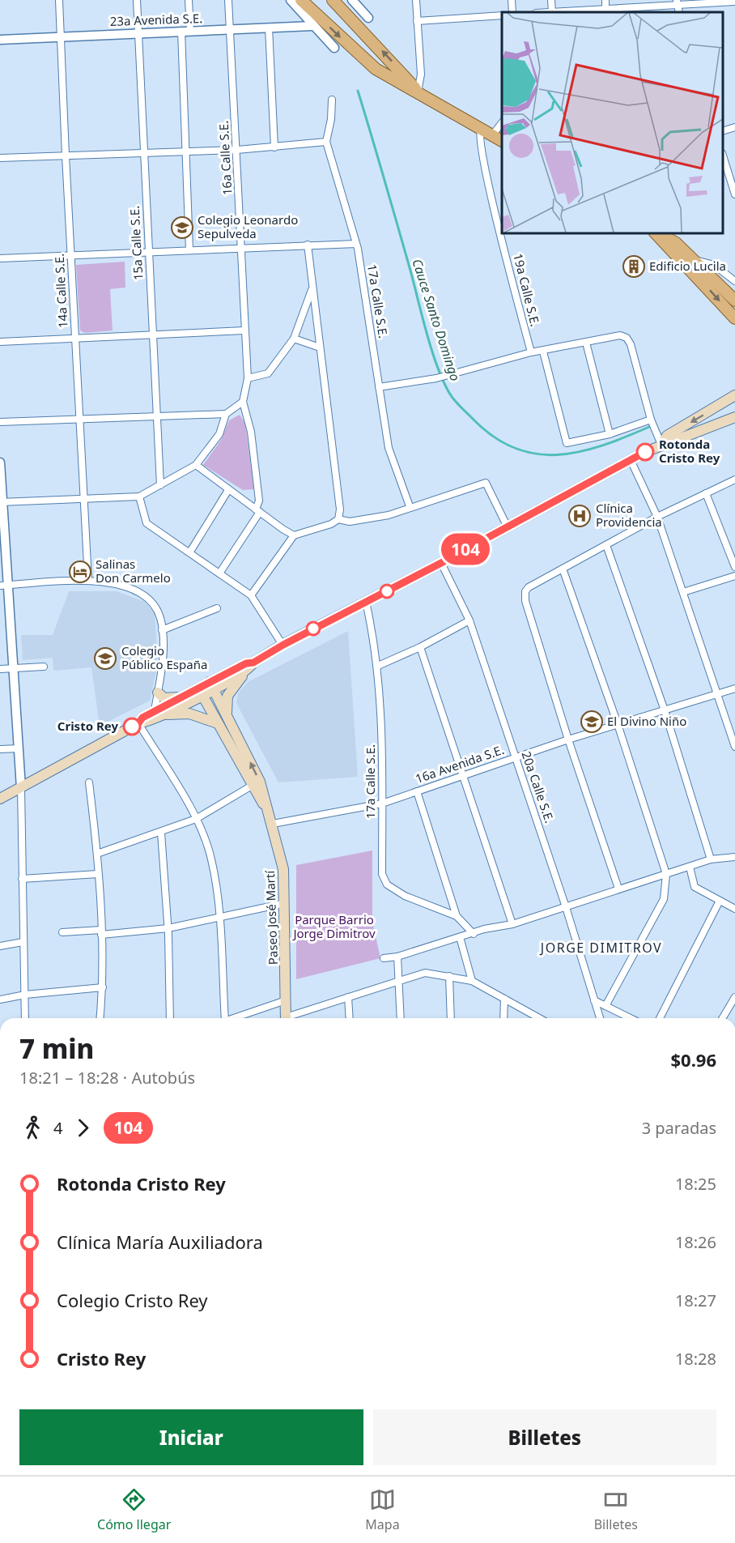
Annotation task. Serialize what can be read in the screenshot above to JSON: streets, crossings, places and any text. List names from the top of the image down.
{
  "streets": {
    "main road": ["Paseo José Martí"],
    "street": [
      "23a Avenida S.E.",
      "16a Calle S.E.",
      "15a Calle S.E.",
      "19a Calle S.E.",
      "14a Calle S.E.",
      "17a Calle S.E.",
      "16a Avenida S.E.",
      "20a Calle S.E."
    ]
  },
  "crossings": [
    ["23a Avenida S.E.", "16a Calle S.E."],
    ["23a Avenida S.E.", "15a Calle S.E."],
    ["23a Avenida S.E.", "14a Calle S.E."],
    ["17a Calle S.E.", "16a Avenida S.E."],
    ["16a Avenida S.E.", "20a Calle S.E."],
    ["16a Avenida S.E.", "Paseo José Martí"]
  ],
  "districts": ["JORGE DIMITROV"],
  "water": ["Cauce Santo Domingo"],
  "parks": ["Parque Barrio Jorge Dimitrov"],
  "places": {
    "school or university": ["Colegio Leonardo Sepulveda", "Colegio Público España", "El Divino Niño"],
    "building": ["Edificio Lucila"],
    "other": ["Rotonda Cristo Rey", "Cristo Rey"],
    "hospital": ["Clínica Providencia"],
    "hotel": ["Salinas Don Carmelo"]
  },
  "lines": ["bus line 104"],
  "page": {
    "on_map": "104",
    "heading": ["7 min", "18:21 – 18:28 · Autobús", "$0.96"],
    "legs": ["4", "104", "3 paradas"],
    "list": [
      {
        "name": "Rotonda Cristo Rey",
        "value": "18:25"
      },
      {
        "name": "Clínica María Auxiliadora",
        "value": "18:26"
      },
      {
        "name": "Colegio Cristo Rey",
        "value": "18:27"
      },
      {
        "name": "Cristo Rey",
        "value": "18:28"
      }
    ],
    "buttons": ["Iniciar", "Billetes"],
    "tabs": ["Cómo llegar", "Mapa", "Billetes"]
  }
}
